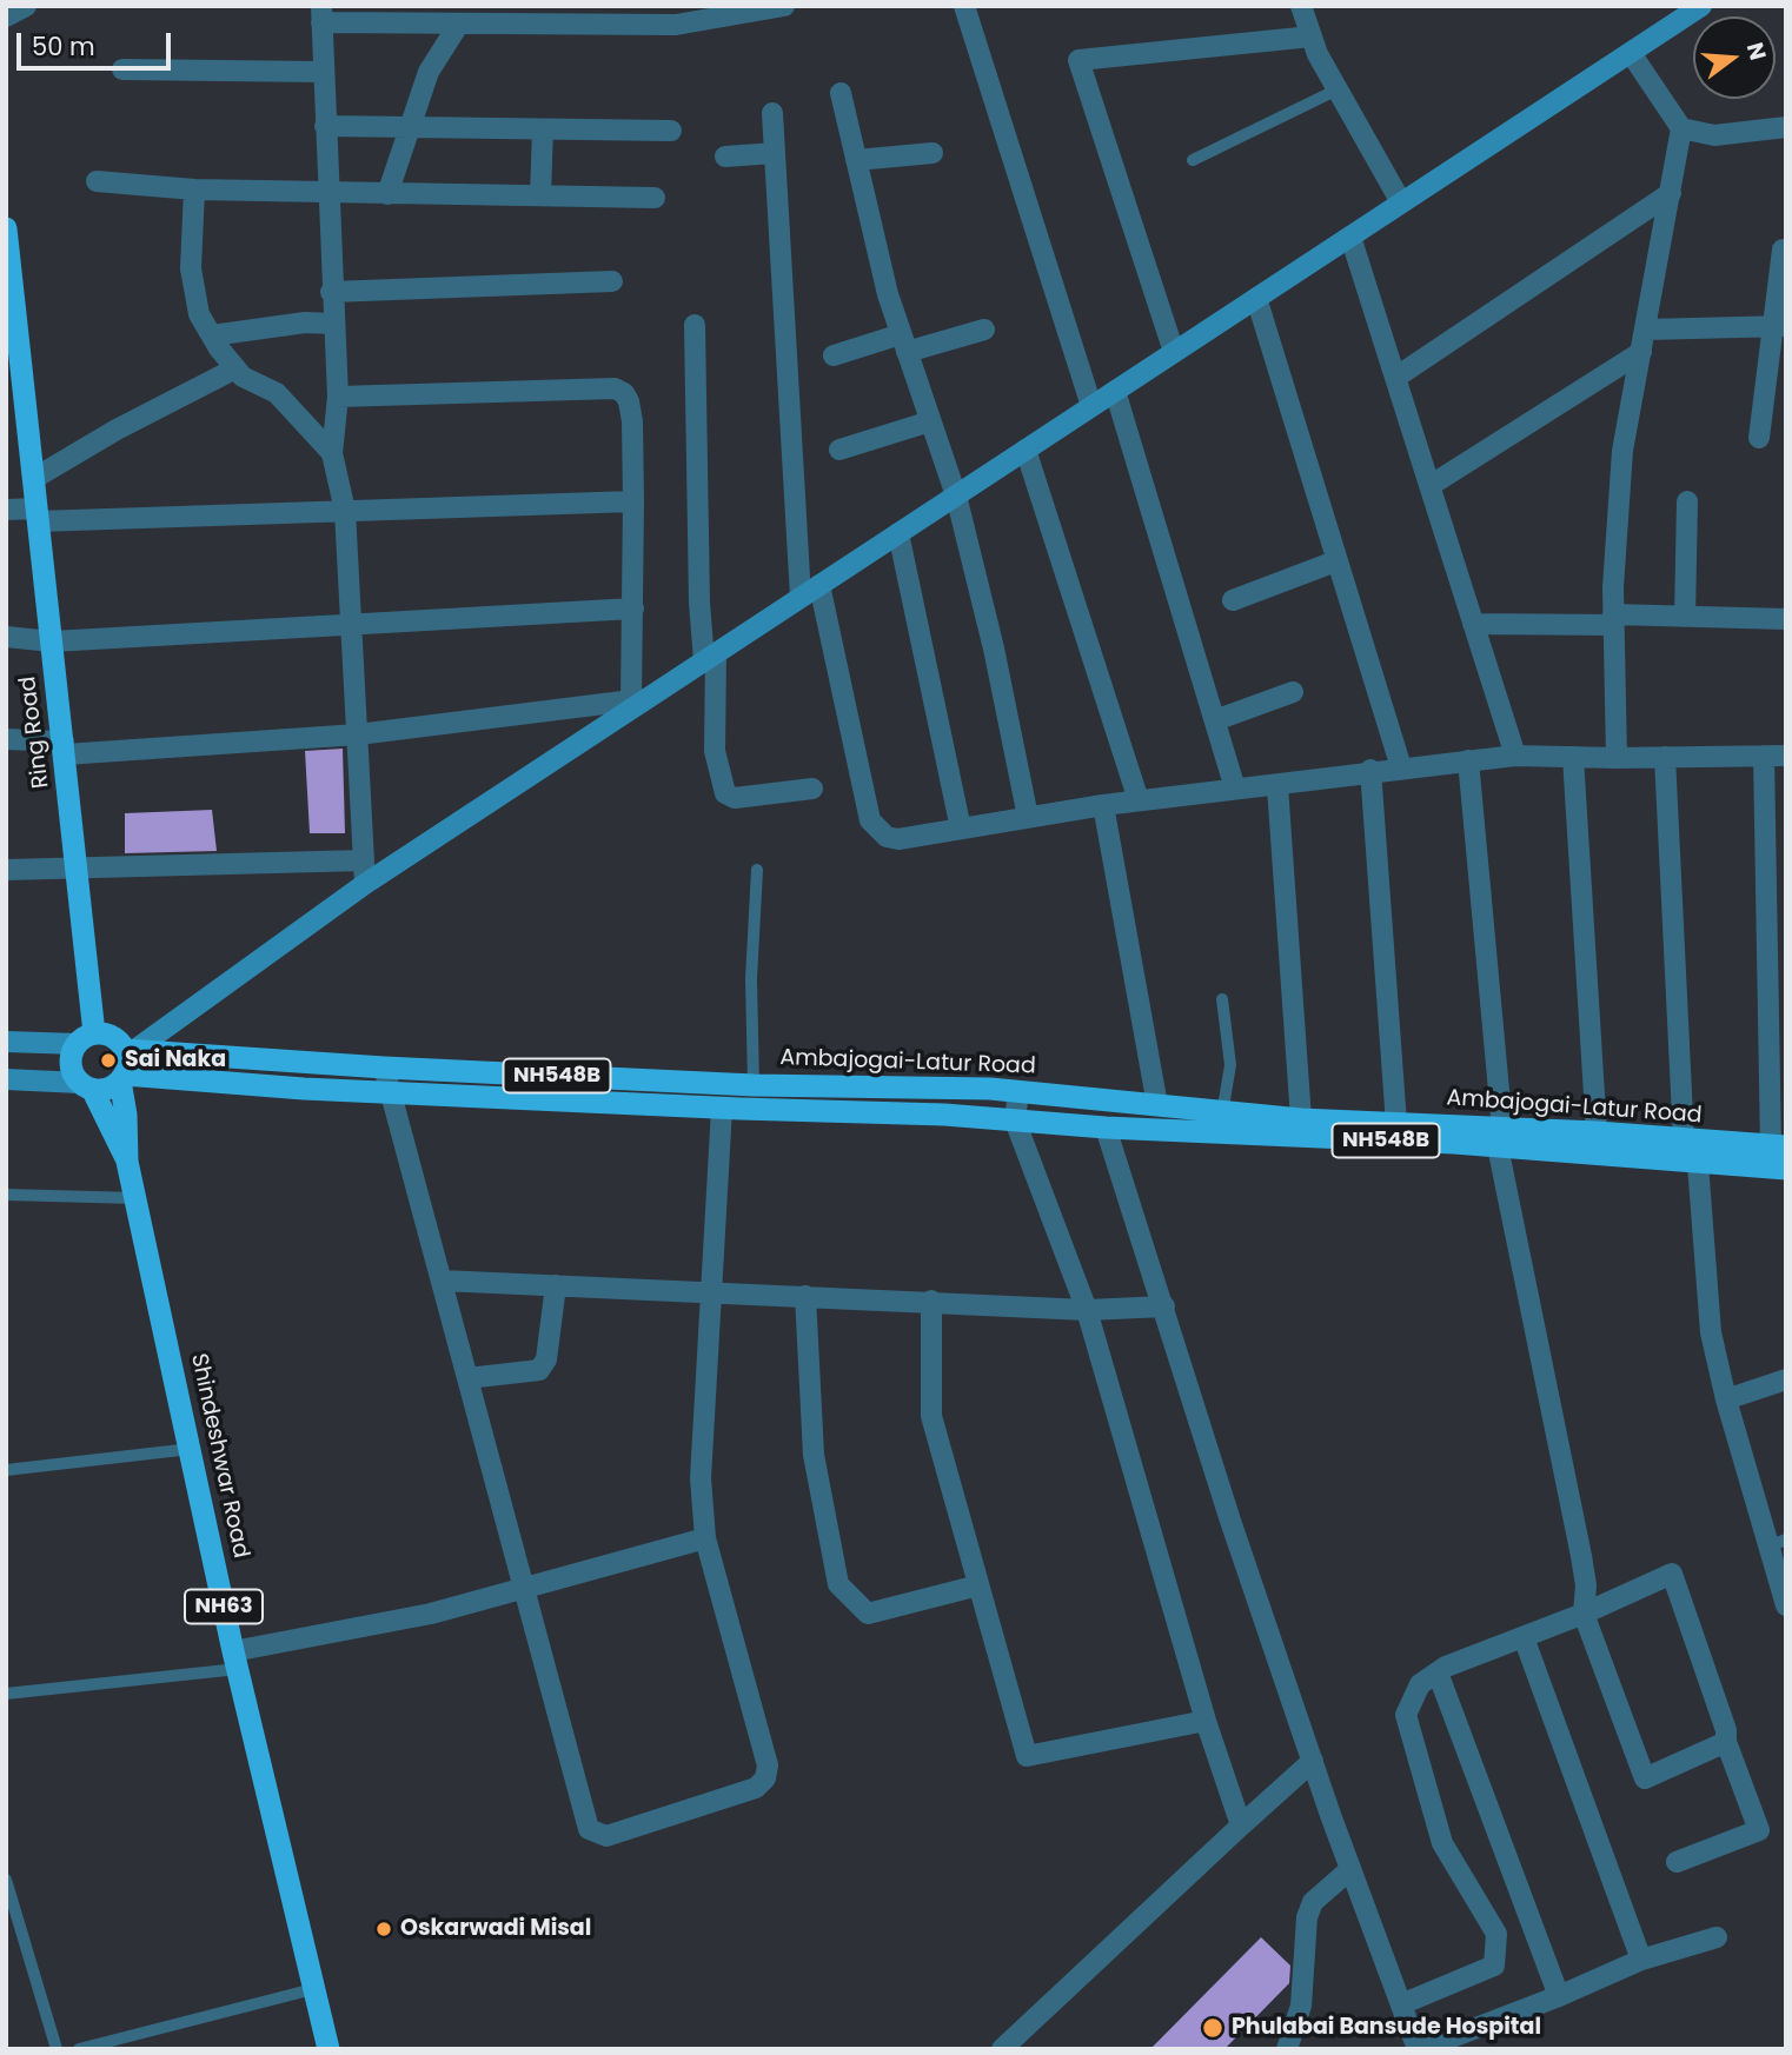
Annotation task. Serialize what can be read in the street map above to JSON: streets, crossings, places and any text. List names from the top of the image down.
{
  "streets": {
    "highway": [
      "Ring Road",
      "Ambajogai-Latur Road",
      "NH548B",
      "Shindeshwar Road",
      "NH63"
    ]
  },
  "crossings": [
    ["Ring Road", "Ambajogai-Latur Road"],
    ["Ring Road", "NH548B"],
    ["Ring Road", "Shindeshwar Road"],
    ["Ambajogai-Latur Road", "NH548B"],
    ["Ambajogai-Latur Road", "Shindeshwar Road"],
    ["NH548B", "Shindeshwar Road"]
  ],
  "places": ["Sai Naka", "Oskarwadi Misal", "Phulabai Bansude Hospital"],
  "scale_bar": "50 m",
  "north": "right"
}
